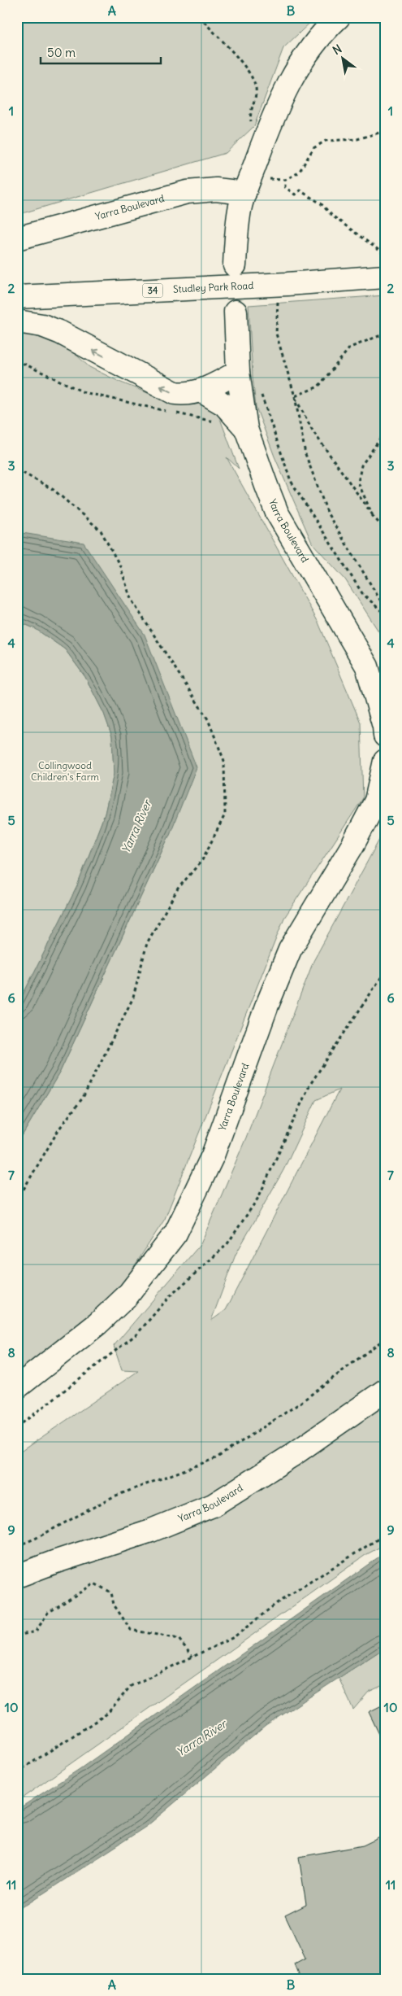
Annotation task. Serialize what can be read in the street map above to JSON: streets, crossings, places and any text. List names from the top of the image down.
{
  "streets": {
    "street": ["Yarra Boulevard", "Studley Park Road", "34"]
  },
  "water": ["Yarra River"],
  "parks": ["Collingwood Children's Farm"],
  "scale_bar": "50 m",
  "north": "top left",
  "grid": {
    "columns": ["A", "B"],
    "rows": [
      "1",
      "2",
      "3",
      "4",
      "5",
      "6",
      "7",
      "8",
      "9",
      "10",
      "11"
    ]
  }
}
